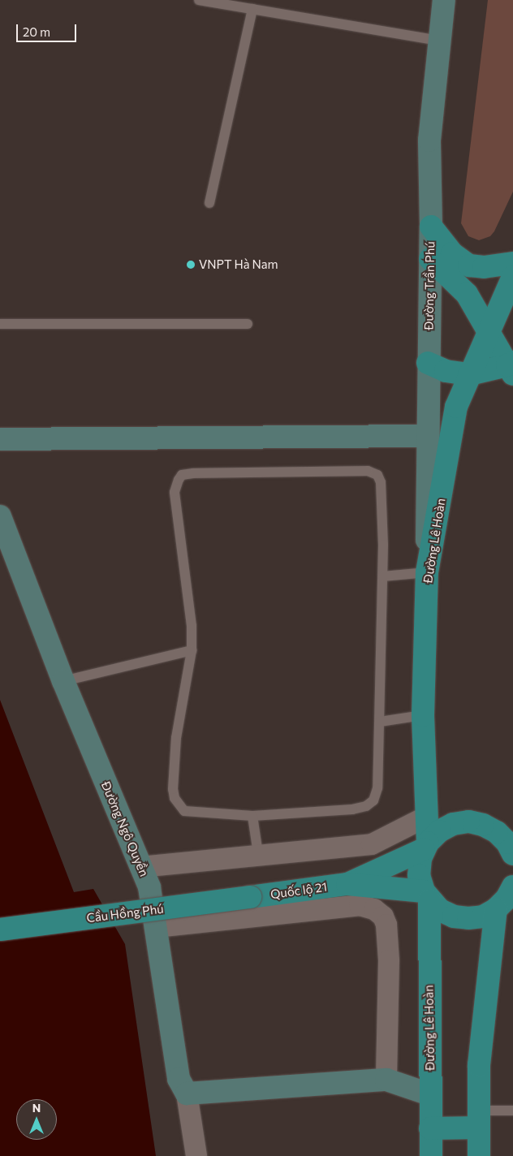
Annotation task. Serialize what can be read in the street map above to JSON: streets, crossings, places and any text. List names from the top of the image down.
{
  "streets": {
    "main road": ["Đường Lê Hoàn", "Quốc lộ 21", "Cầu Hồng Phú"],
    "street": ["Đường Trần Phú", "Đường Ngô Quyền"]
  },
  "crossings": [
    ["Đường Trần Phú", "Đường Lê Hoàn"],
    ["Đường Lê Hoàn", "Quốc lộ 21"],
    ["Quốc lộ 21", "Cầu Hồng Phú"]
  ],
  "places": ["VNPT Hà Nam"],
  "scale_bar": "20 m",
  "north": "top"
}
